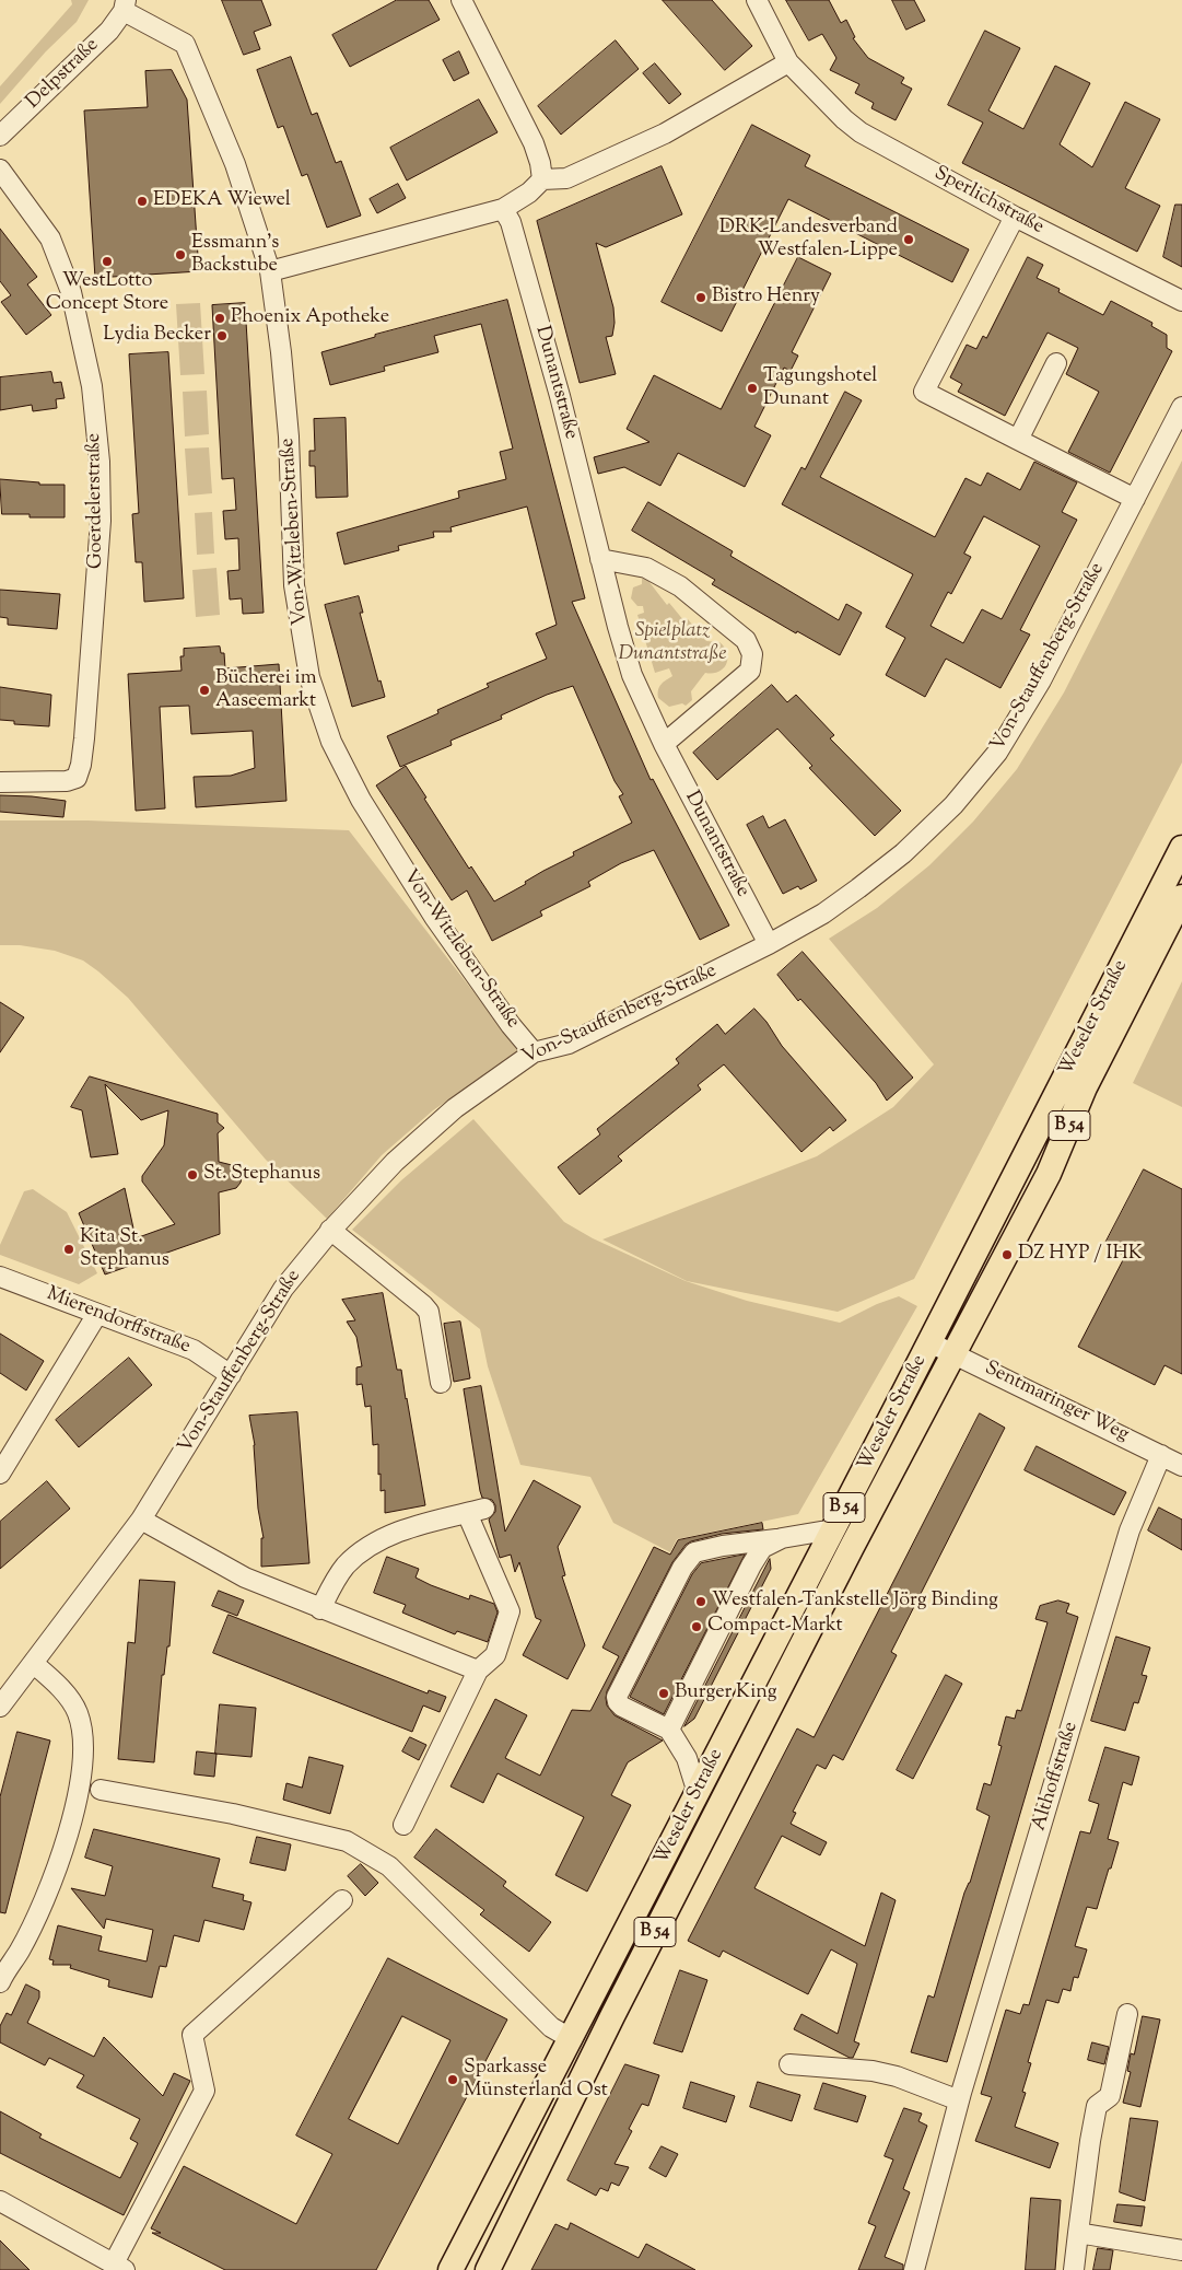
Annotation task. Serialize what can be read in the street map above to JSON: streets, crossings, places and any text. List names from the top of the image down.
{
  "streets": {
    "main road": ["Weseler Straße", "B 54"],
    "street": [
      "Delpstraße",
      "Sperlichstraße",
      "Dunantstraße",
      "Goerdelerstraße",
      "Von-Witzleben-Straße",
      "Von-Stauffenberg-Straße",
      "Mierendorffstraße",
      "Sentmaringer Weg",
      "Althoffstraße"
    ]
  },
  "crossings": [
    ["Delpstraße", "Von-Witzleben-Straße"],
    ["Dunantstraße", "Von-Stauffenberg-Straße"],
    ["Von-Witzleben-Straße", "Von-Stauffenberg-Straße"],
    ["Von-Stauffenberg-Straße", "Mierendorffstraße"],
    ["Weseler Straße", "Sentmaringer Weg"],
    ["Sentmaringer Weg", "Althoffstraße"]
  ],
  "parks": ["Spielplatz Dunantstraße"],
  "places": [
    "EDEKA Wiewel",
    "DRK-Landesverband Westfalen-Lippe",
    "Essmann's Backstube",
    "WestLotto Concept Store",
    "Bistro Henry",
    "Phoenix Apotheke",
    "Lydia Becker",
    "Tagungshotel Dunant",
    "Bücherei im Aaseemarkt",
    "St. Stephanus",
    "Kita St. Stephanus",
    "DZ HYP / IHK",
    "Westfalen-Tankstelle Jörg Binding",
    "Compact-Markt",
    "Burger King",
    "Sparkasse Münsterland Ost"
  ]
}
